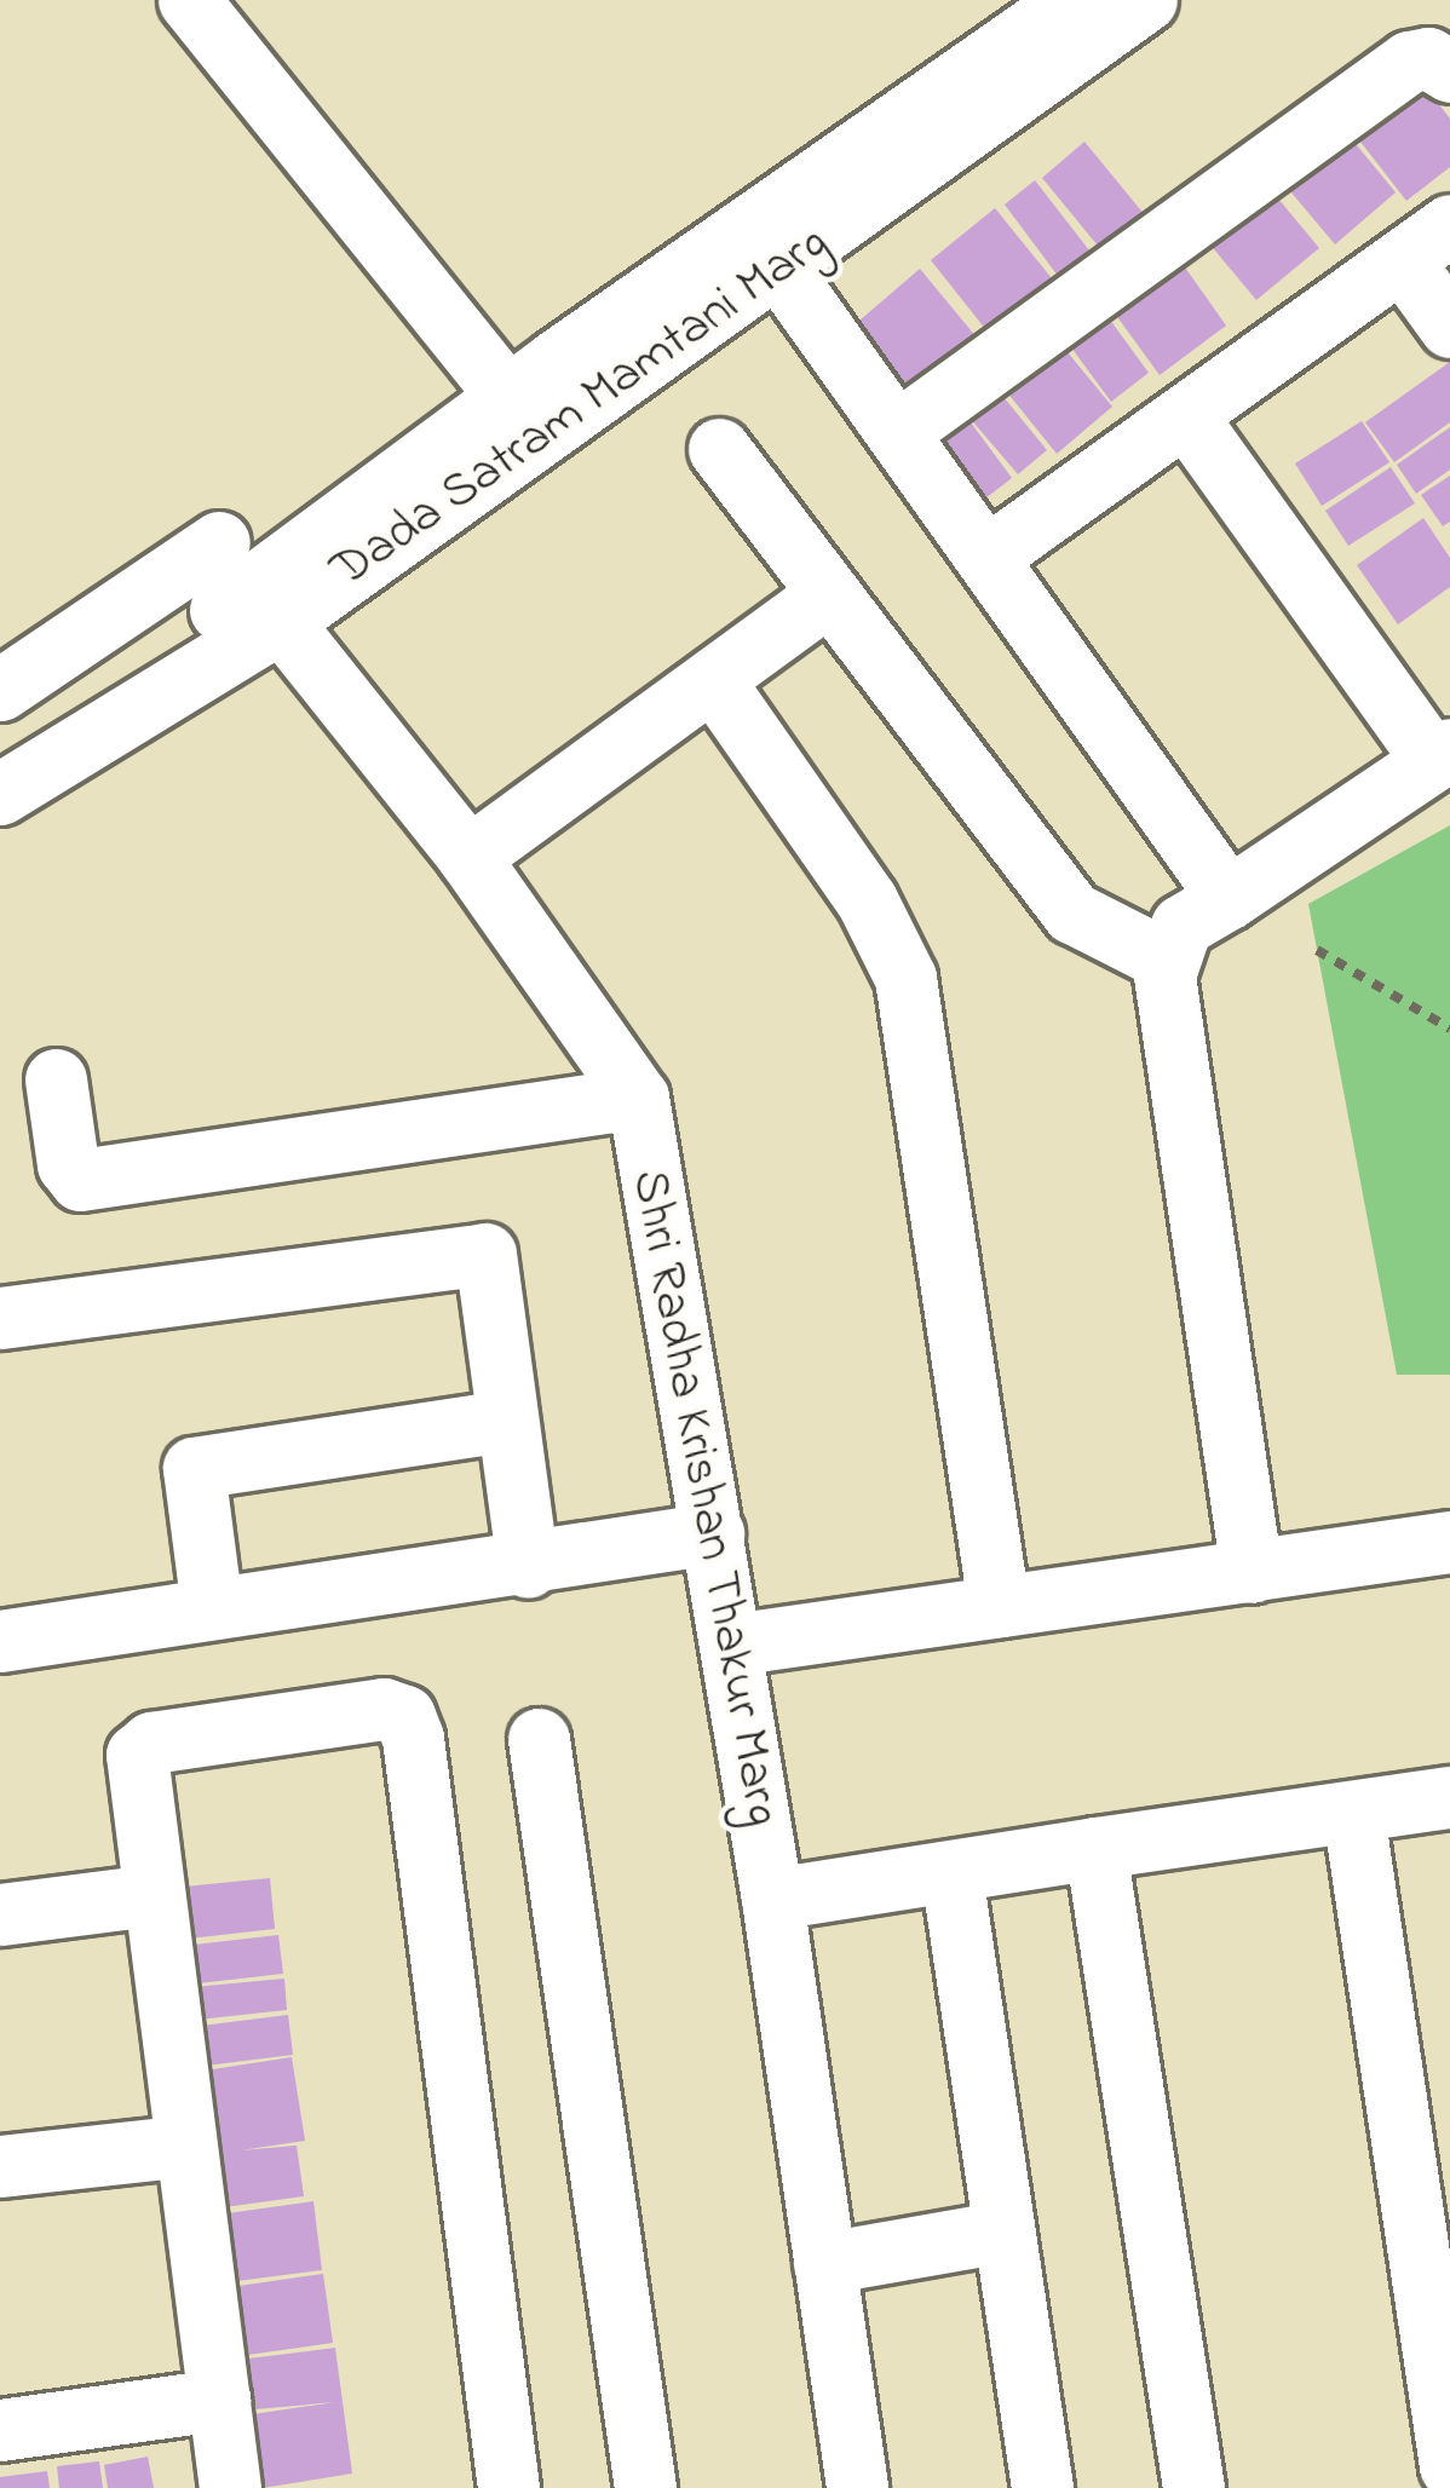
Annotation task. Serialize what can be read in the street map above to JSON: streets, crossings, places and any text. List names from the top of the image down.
{
  "streets": {
    "street": ["Dada Satram Mamtani Marg", "Shri Radha Krishan Thakur Marg"]
  },
  "crossings": [
    ["Dada Satram Mamtani Marg", "Shri Radha Krishan Thakur Marg"]
  ]
}
